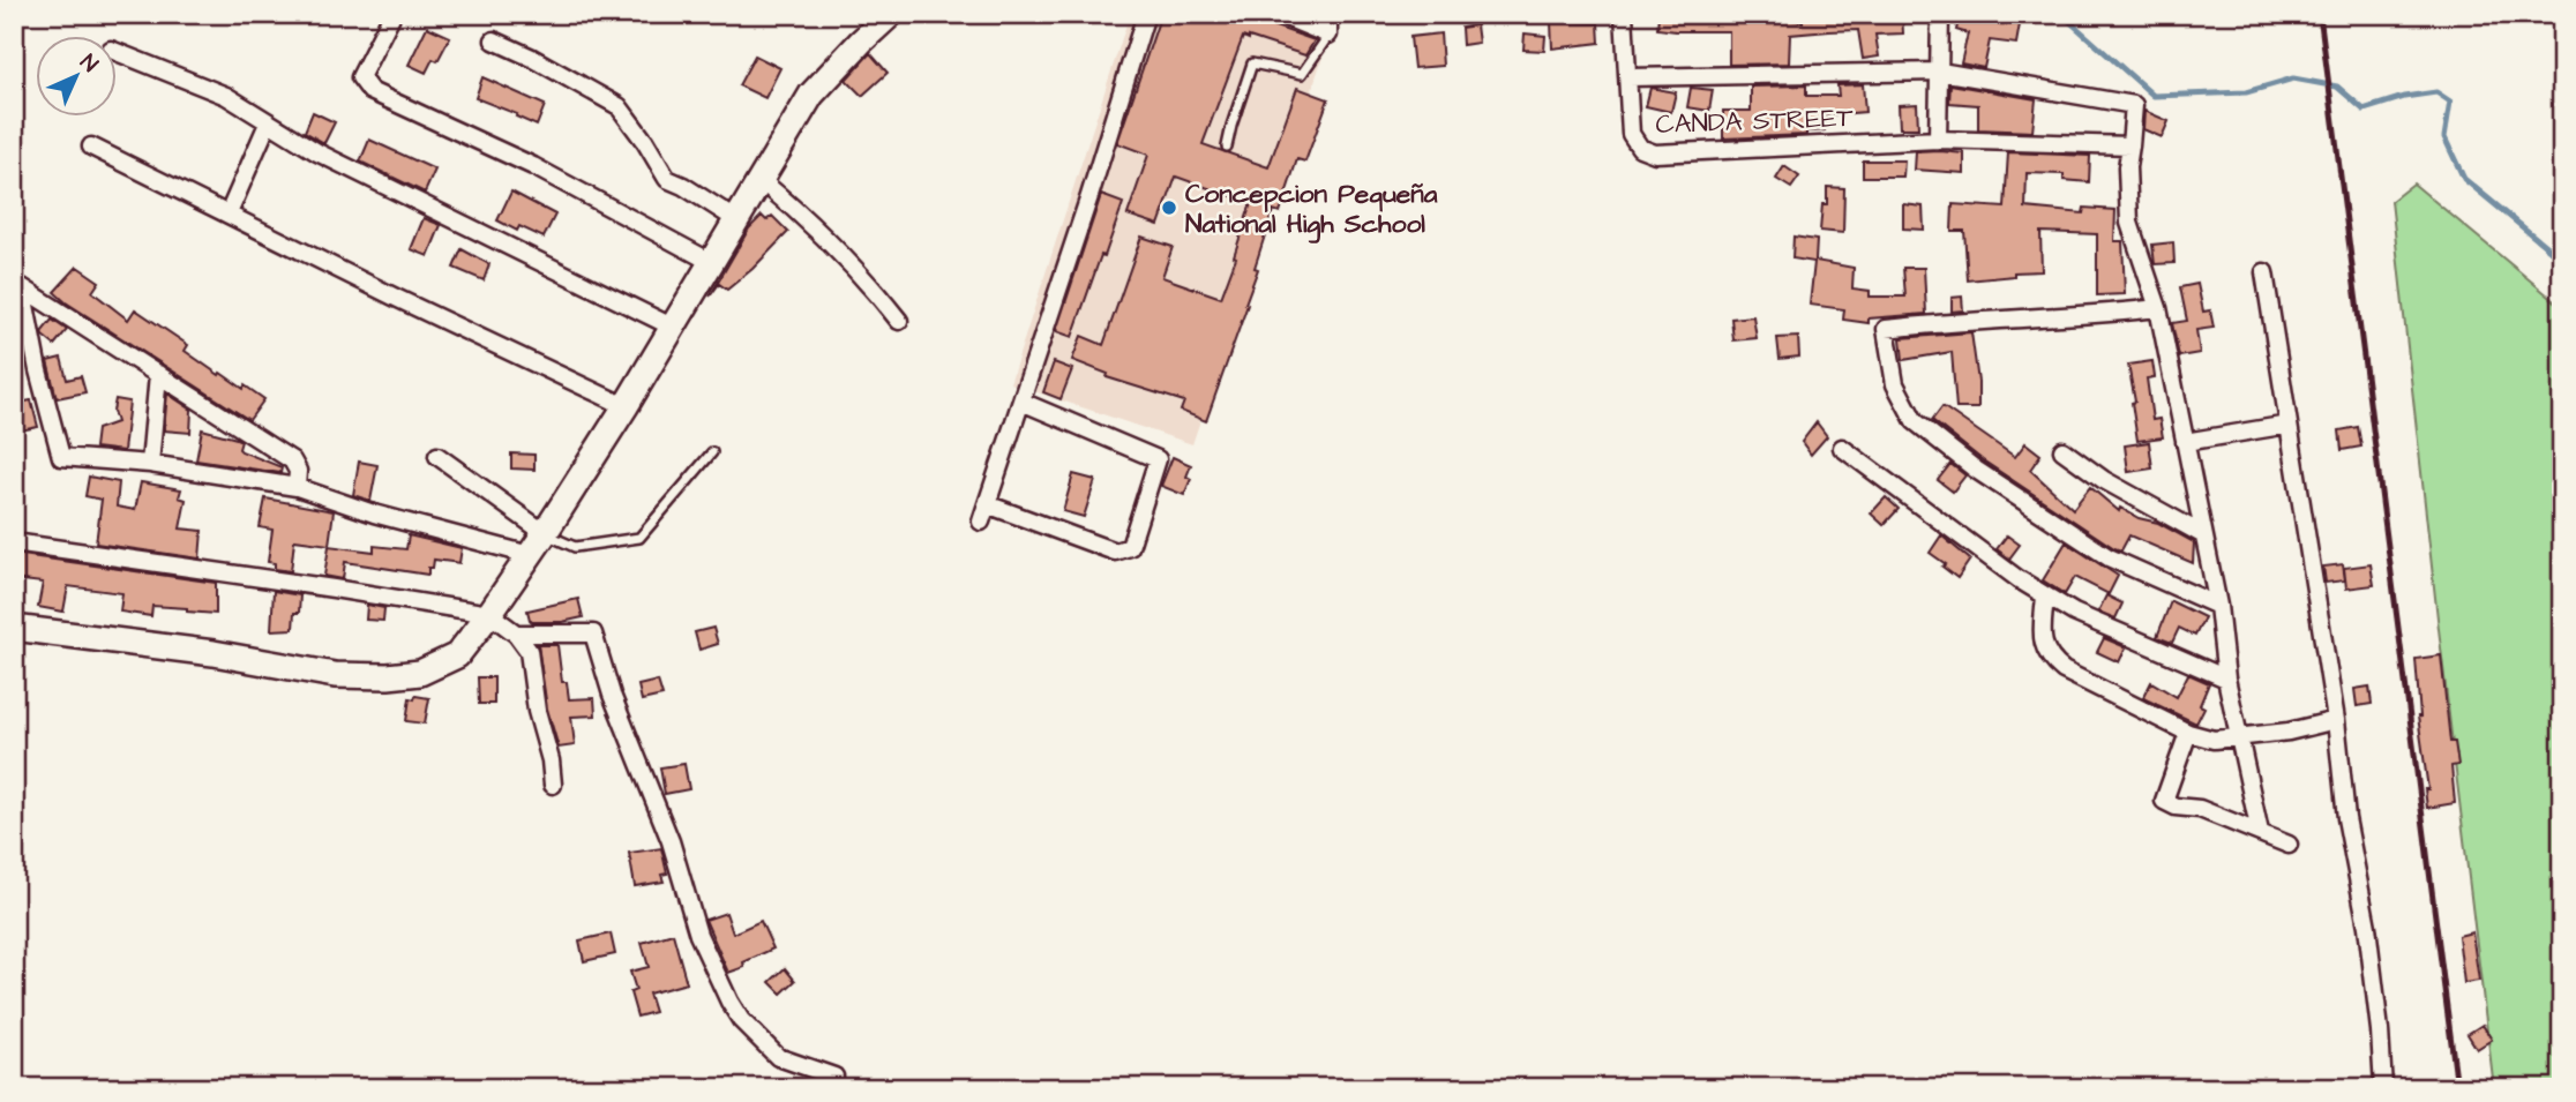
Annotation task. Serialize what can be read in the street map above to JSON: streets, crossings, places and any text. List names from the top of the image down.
{
  "streets": {
    "street": ["CANDA STREET"]
  },
  "places": ["Concepcion Pequeña National High School"],
  "north": "top right"
}
